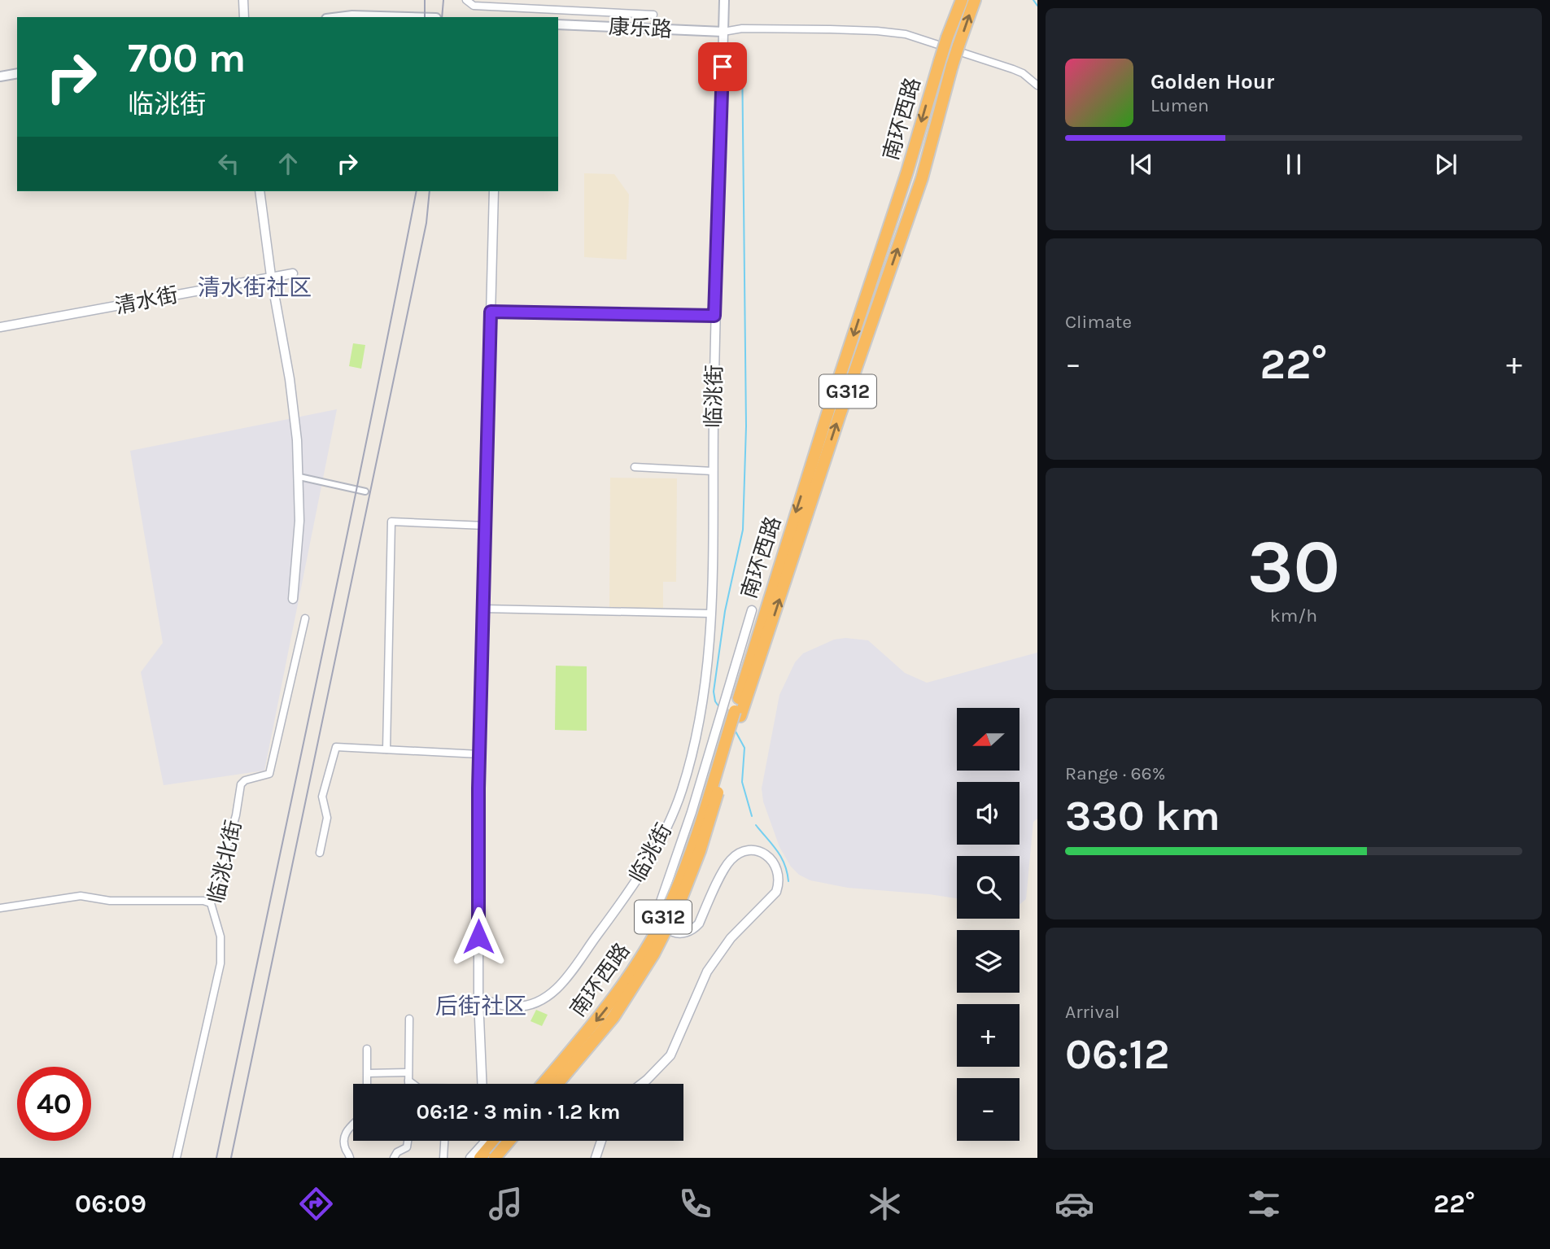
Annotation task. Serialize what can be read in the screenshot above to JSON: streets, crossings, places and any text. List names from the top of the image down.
{
  "streets": {
    "highway": ["南环西路", "G312"],
    "main road": ["康乐路"],
    "street": ["清水街", "临洮街", "临洮北街"]
  },
  "crossings": [
    ["康乐路", "临洮街"]
  ],
  "districts": ["清水街社区", "后街社区"],
  "north": "left",
  "page": {
    "turn": ["700 m", "临洮街"],
    "song": ["Golden Hour", "Lumen"],
    "tile": [
      "Climate",
      ["30", "km/h"],
      ["Range · 66%", "330 km"],
      ["Arrival", "06:12"]
    ],
    "heat": ["−", "22°", "+"],
    "map_buttons": ["+", "−"],
    "limit": "40",
    "trip": "06:12 · 3 min · 1.2 km",
    "tabs": ["06:09", "22°"]
  }
}
